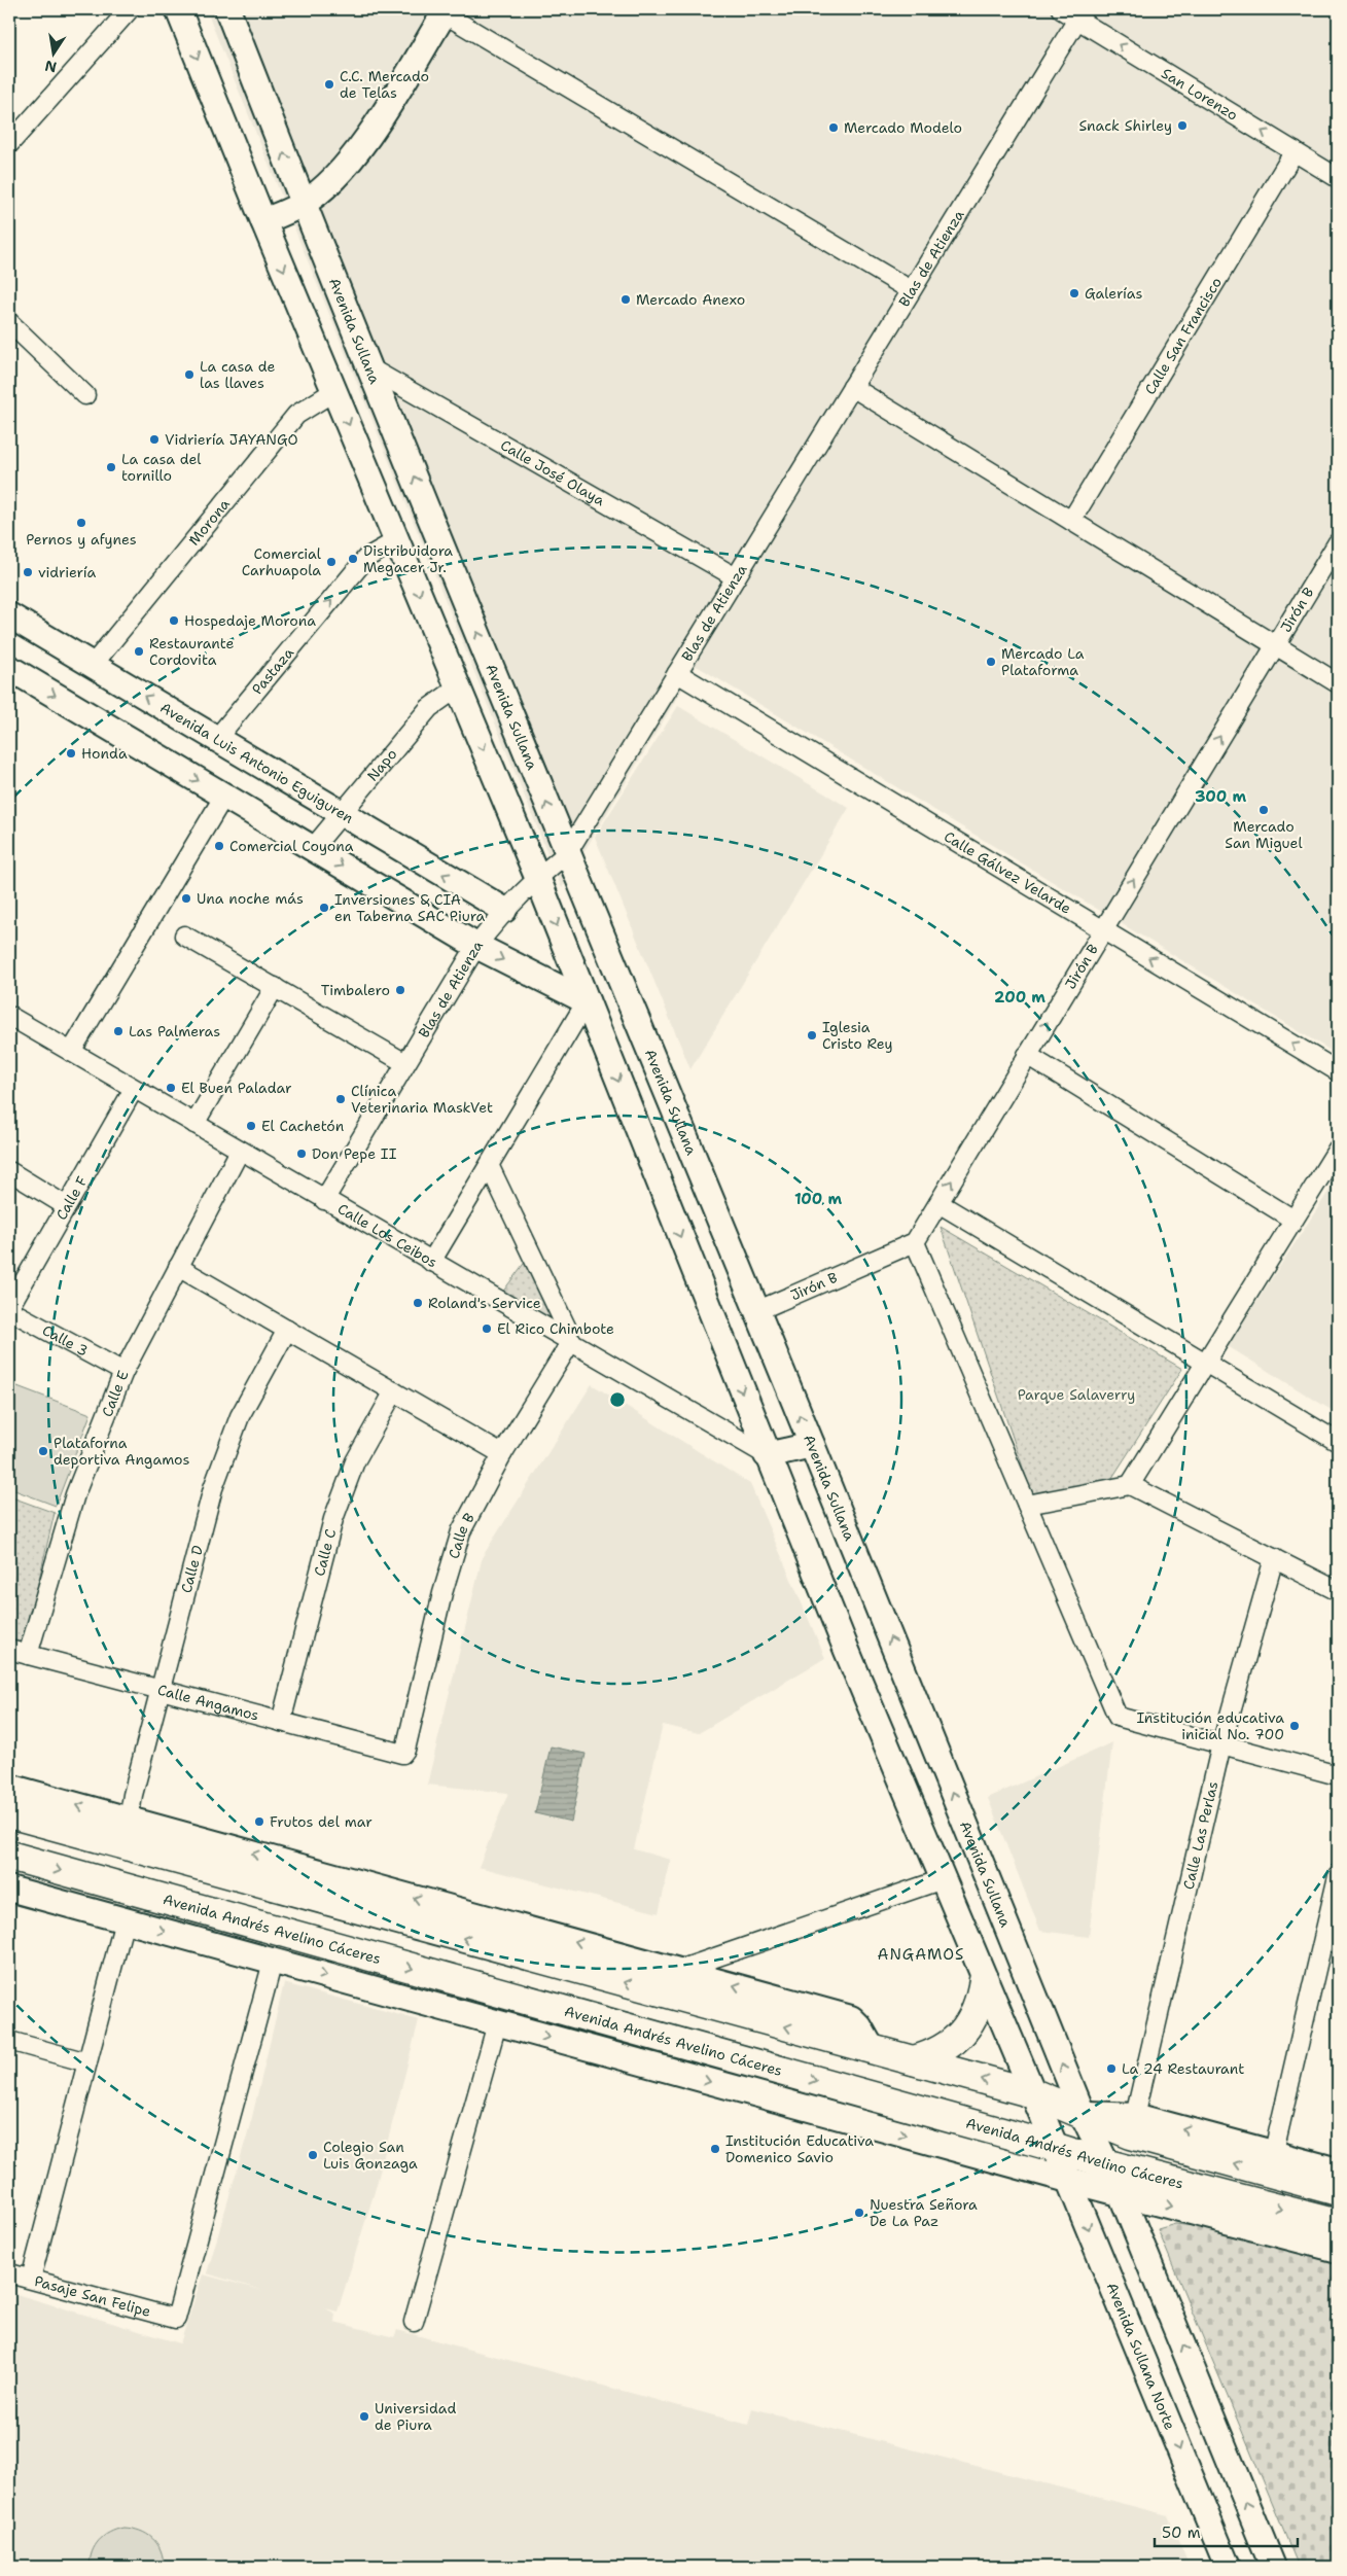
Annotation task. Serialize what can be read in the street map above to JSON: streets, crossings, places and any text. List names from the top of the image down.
{
  "streets": {
    "highway": ["Avenida Andrés Avelino Cáceres"],
    "main road": ["Avenida Sullana", "Avenida Luis Antonio Eguiguren", "Avenida Sullana Norte"],
    "street": [
      "San Lorenzo",
      "Blas de Atienza",
      "Calle San Francisco",
      "Calle José Olaya",
      "Morona",
      "Jirón B",
      "Pastaza",
      "Napo",
      "Calle Gálvez Velarde",
      "Calle F",
      "Calle Los Ceibos",
      "Calle 3",
      "Calle E",
      "Calle B",
      "Calle C",
      "Calle D",
      "Calle Angamos",
      "Calle Las Perlas",
      "Pasaje San Felipe"
    ]
  },
  "crossings": [
    ["San Lorenzo", "Blas de Atienza"],
    ["San Lorenzo", "Calle San Francisco"],
    ["Blas de Atienza", "Avenida Sullana"],
    ["Blas de Atienza", "Calle José Olaya"],
    ["Blas de Atienza", "Avenida Luis Antonio Eguiguren"],
    ["Blas de Atienza", "Calle Gálvez Velarde"],
    ["Blas de Atienza", "Calle Los Ceibos"],
    ["Avenida Sullana", "Calle José Olaya"],
    ["Avenida Sullana", "Jirón B"],
    ["Avenida Sullana", "Avenida Andrés Avelino Cáceres"],
    ["Morona", "Avenida Luis Antonio Eguiguren"],
    ["Jirón B", "Calle Gálvez Velarde"],
    ["Pastaza", "Avenida Luis Antonio Eguiguren"],
    ["Avenida Luis Antonio Eguiguren", "Napo"],
    ["Calle F", "Calle Los Ceibos"],
    ["Calle F", "Calle 3"],
    ["Calle Los Ceibos", "Calle E"],
    ["Calle Los Ceibos", "Calle B"],
    ["Calle 3", "Calle E"],
    ["Calle E", "Calle Angamos"],
    ["Calle B", "Calle Angamos"],
    ["Calle C", "Calle Angamos"],
    ["Calle D", "Calle Angamos"],
    ["Avenida Andrés Avelino Cáceres", "Pasaje San Felipe"],
    ["Avenida Andrés Avelino Cáceres", "Avenida Sullana Norte"]
  ],
  "one_way": ["San Lorenzo", "Jirón B", "Pastaza"],
  "districts": ["ANGAMOS"],
  "parks": ["Parque Salaverry"],
  "places": [
    "C.C. Mercado de Telas",
    "Snack Shirley",
    "Mercado Modelo",
    "Galerías",
    "Mercado Anexo",
    "La casa de las llaves",
    "Vidriería JAYANGO",
    "La casa del tornillo",
    "Pernos y afynes",
    "Distribuidora Megacer Jr.",
    "Comercial Carhuapola",
    "vidriería",
    "Hospedaje Morona",
    "Restaurante Cordovita",
    "Mercado La Plataforma",
    "Honda",
    "Mercado San Miguel",
    "Comercial Coyona",
    "Una noche más",
    "Inversiones & CIA en Taberna SAC Piura",
    "Timbalero",
    "Las Palmeras",
    "Iglesia Cristo Rey",
    "El Buen Paladar",
    "Clínica Veterinaria MaskVet",
    "El Cachetón",
    "Don Pepe II",
    "Roland's Service",
    "El Rico Chimbote",
    "Plataforna deportiva Angamos",
    "Institución educativa inicial No. 700",
    "Frutos del mar",
    "La 24 Restaurant",
    "Institución Educativa Domenico Savio",
    "Colegio San Luis Gonzaga",
    "Nuestra Señora De La Paz",
    "Universidad de Piura"
  ],
  "scale_bar": "50 m",
  "north": "bottom",
  "rings": ["300 m", "200 m", "100 m"]
}
